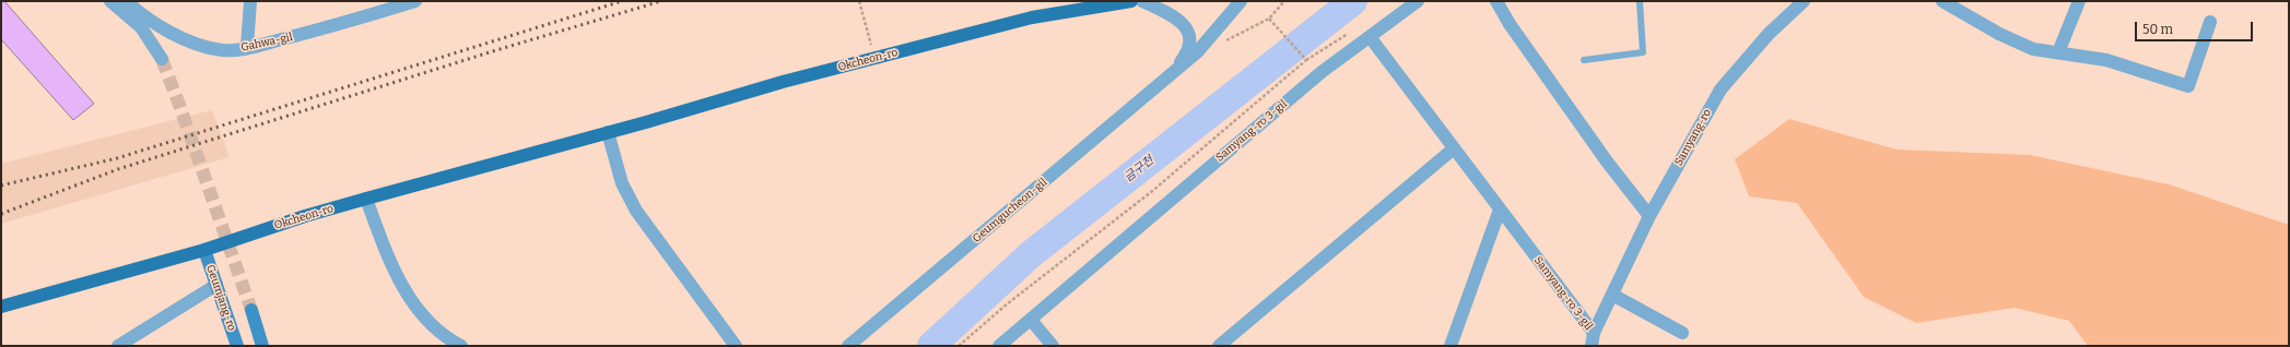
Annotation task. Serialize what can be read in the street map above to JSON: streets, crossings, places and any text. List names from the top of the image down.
{
  "streets": {
    "main road": ["Okcheon-ro", "Geumjang-ro"],
    "street": [
      "Gahwa-gil",
      "Samyang-ro 3-gil",
      "Samyang-ro",
      "Geumgucheon-gil"
    ]
  },
  "crossings": [
    ["Okcheon-ro", "Geumjang-ro"],
    ["Samyang-ro 3-gil", "Samyang-ro"]
  ],
  "water": ["금구천"],
  "scale_bar": "50 m"
}
